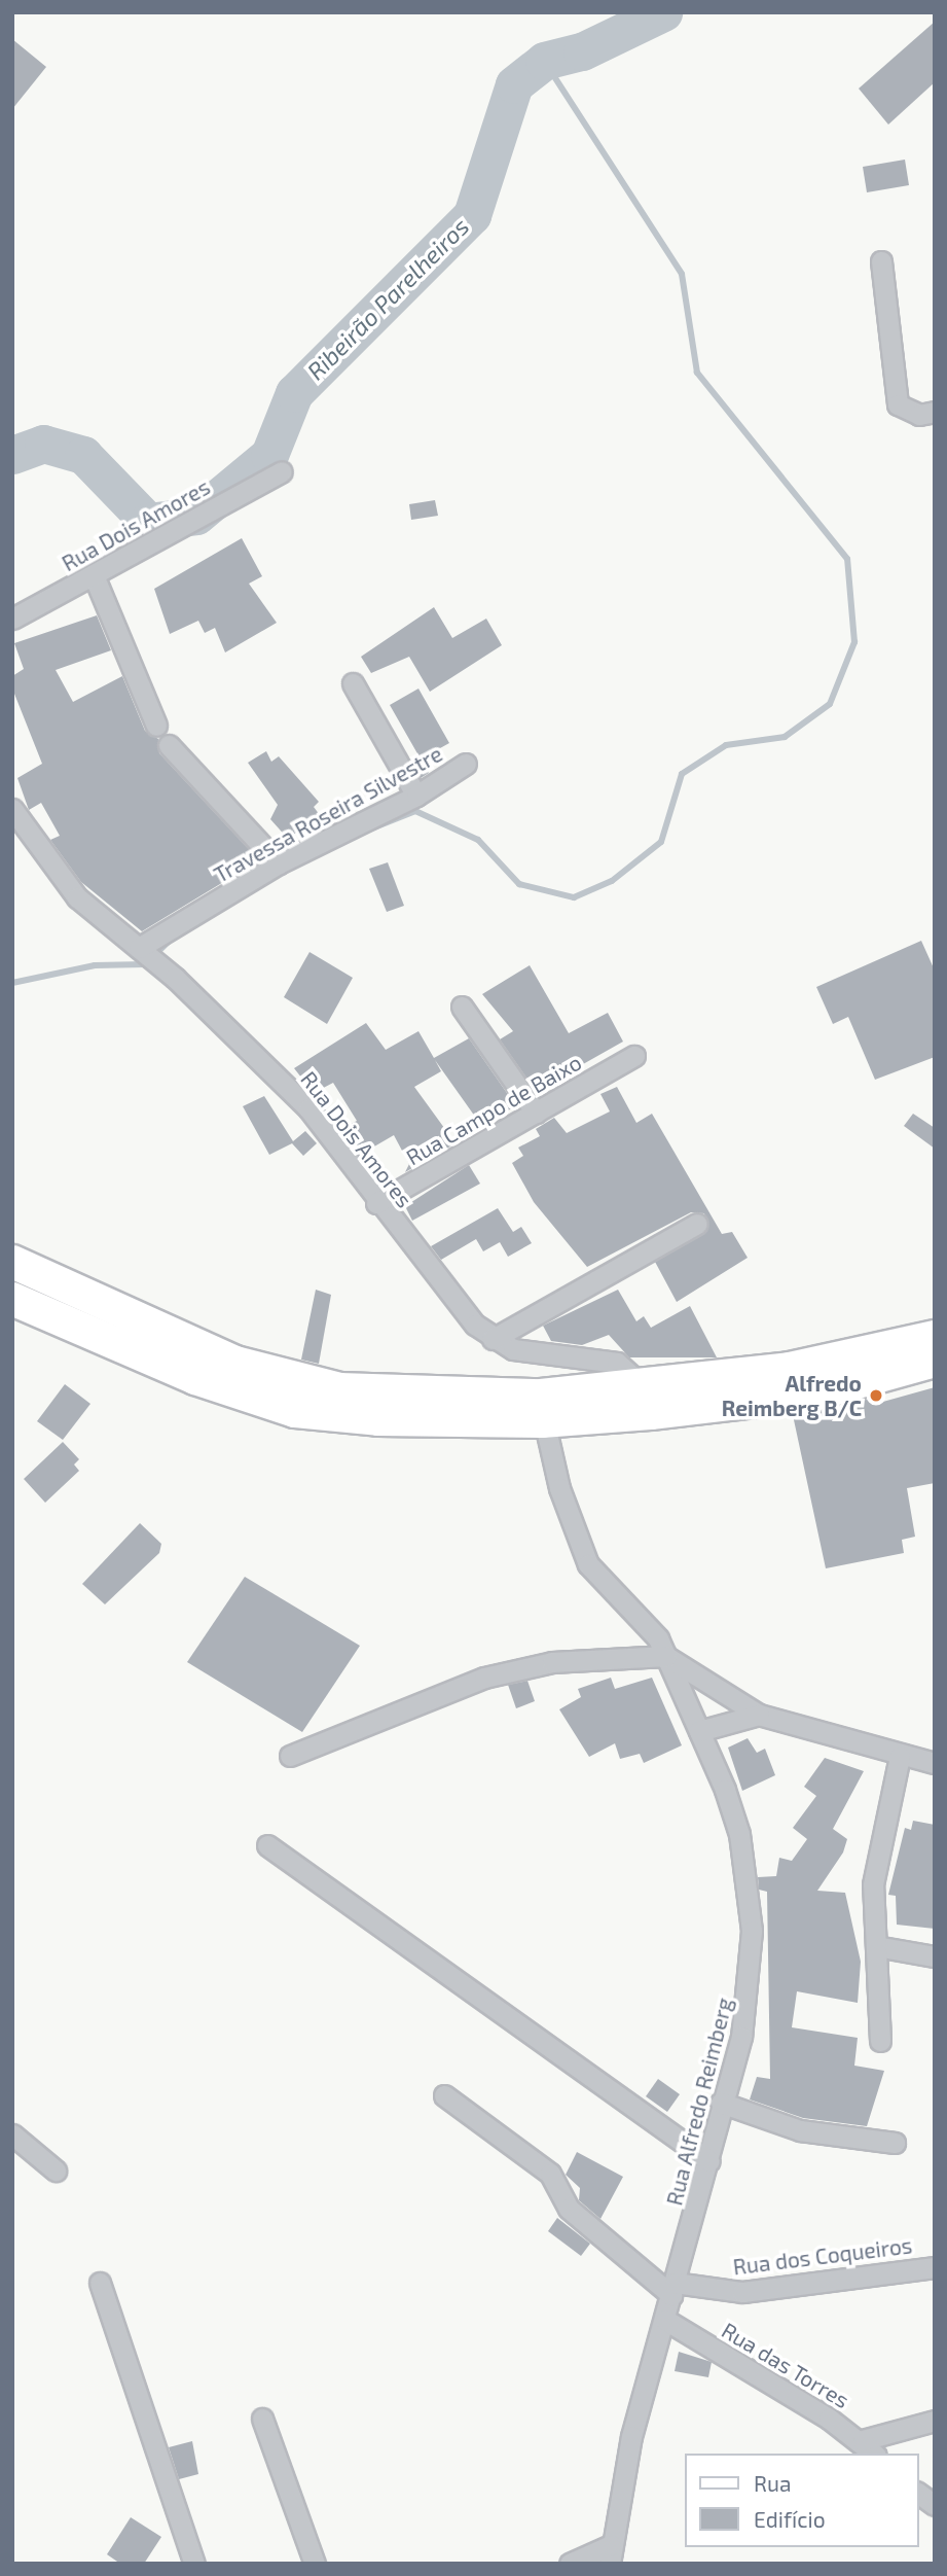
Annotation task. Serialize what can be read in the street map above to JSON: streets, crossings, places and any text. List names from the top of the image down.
{
  "streets": {
    "street": [
      "Rua Dois Amores",
      "Travessa Roseira Silvestre",
      "Rua Campo de Baixo",
      "Rua Alfredo Reimberg",
      "Rua dos Coqueiros",
      "Rua das Torres"
    ]
  },
  "crossings": [
    ["Rua Dois Amores", "Travessa Roseira Silvestre"],
    ["Rua Dois Amores", "Rua Campo de Baixo"],
    ["Rua Alfredo Reimberg", "Rua dos Coqueiros"],
    ["Rua Alfredo Reimberg", "Rua das Torres"]
  ],
  "water": ["Ribeirão Parelheiros"],
  "places": ["Alfredo Reimberg B/C"],
  "legend": ["Rua", "Edifício"]
}
